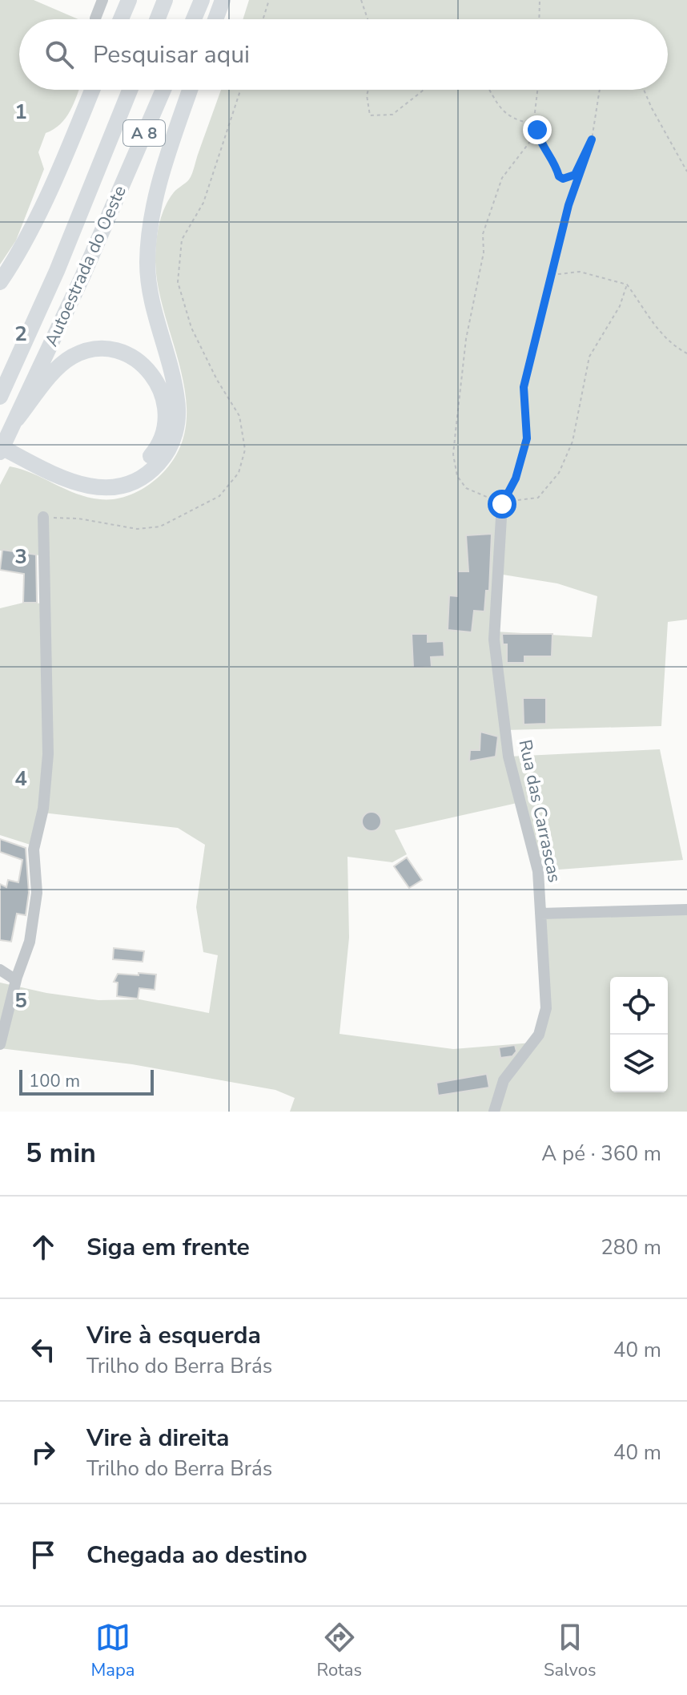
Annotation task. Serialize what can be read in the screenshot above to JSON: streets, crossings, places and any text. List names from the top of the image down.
{
  "streets": {
    "highway": ["A 8", "Autoestrada do Oeste"],
    "street": ["Rua das Carrascas"]
  },
  "scale_bar": "100 m",
  "page": {
    "search": "Pesquisar aqui",
    "scale": "100 m",
    "heading": ["5 min", "A pé · 360 m"],
    "list": [
      ["Siga em frente", "280 m"],
      ["Vire à esquerda", "Trilho do Berra Brás", "40 m"],
      ["Vire à direita", "Trilho do Berra Brás", "40 m"],
      "Chegada ao destino"
    ],
    "nav": ["Mapa", "Rotas", "Salvos"]
  },
  "grid": {
    "rows": [
      "1",
      "2",
      "3",
      "4",
      "5"
    ]
  }
}
